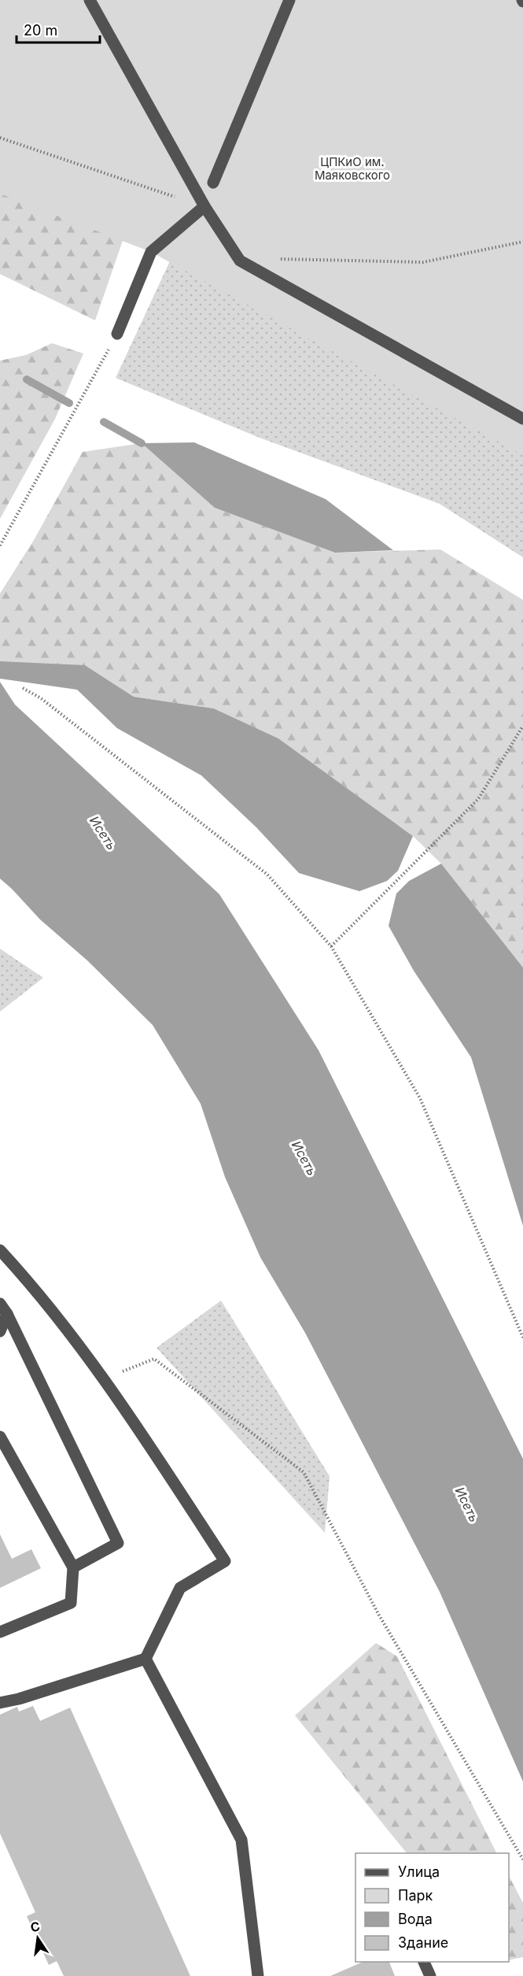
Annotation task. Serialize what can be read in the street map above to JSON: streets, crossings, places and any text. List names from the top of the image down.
{
  "water": ["Исеть"],
  "parks": ["ЦПКиО им. Маяковского"],
  "legend": [
    "Улица",
    "Парк",
    "Вода",
    "Здание"
  ],
  "scale_bar": "20 m",
  "north": "top"
}
